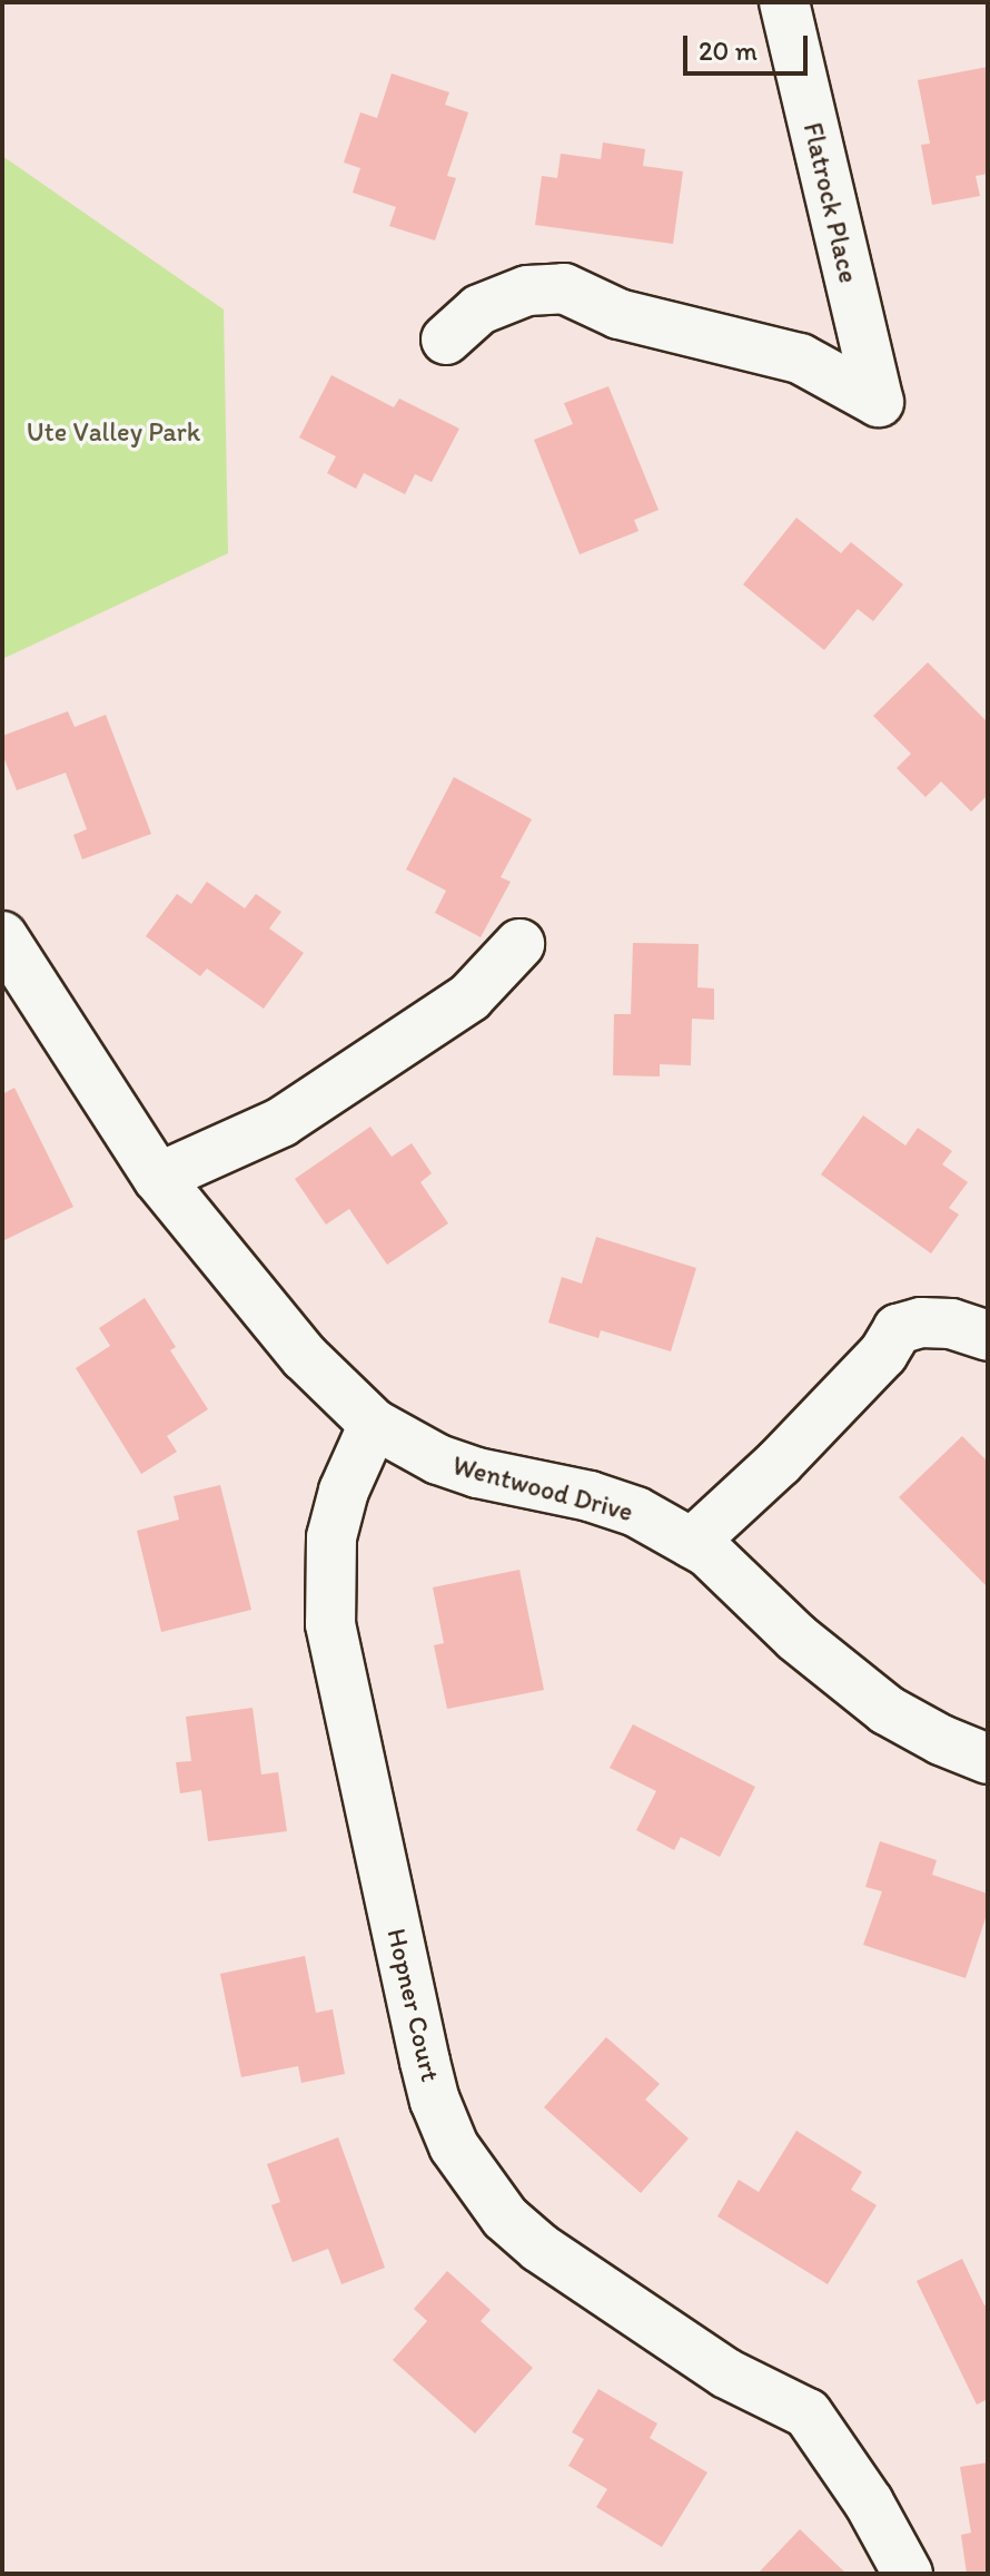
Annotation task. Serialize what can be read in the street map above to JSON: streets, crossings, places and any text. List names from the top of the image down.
{
  "streets": {
    "street": ["Flatrock Place", "Wentwood Drive", "Hopner Court"]
  },
  "crossings": [
    ["Wentwood Drive", "Hopner Court"]
  ],
  "parks": ["Ute Valley Park"],
  "scale_bar": "20 m"
}
